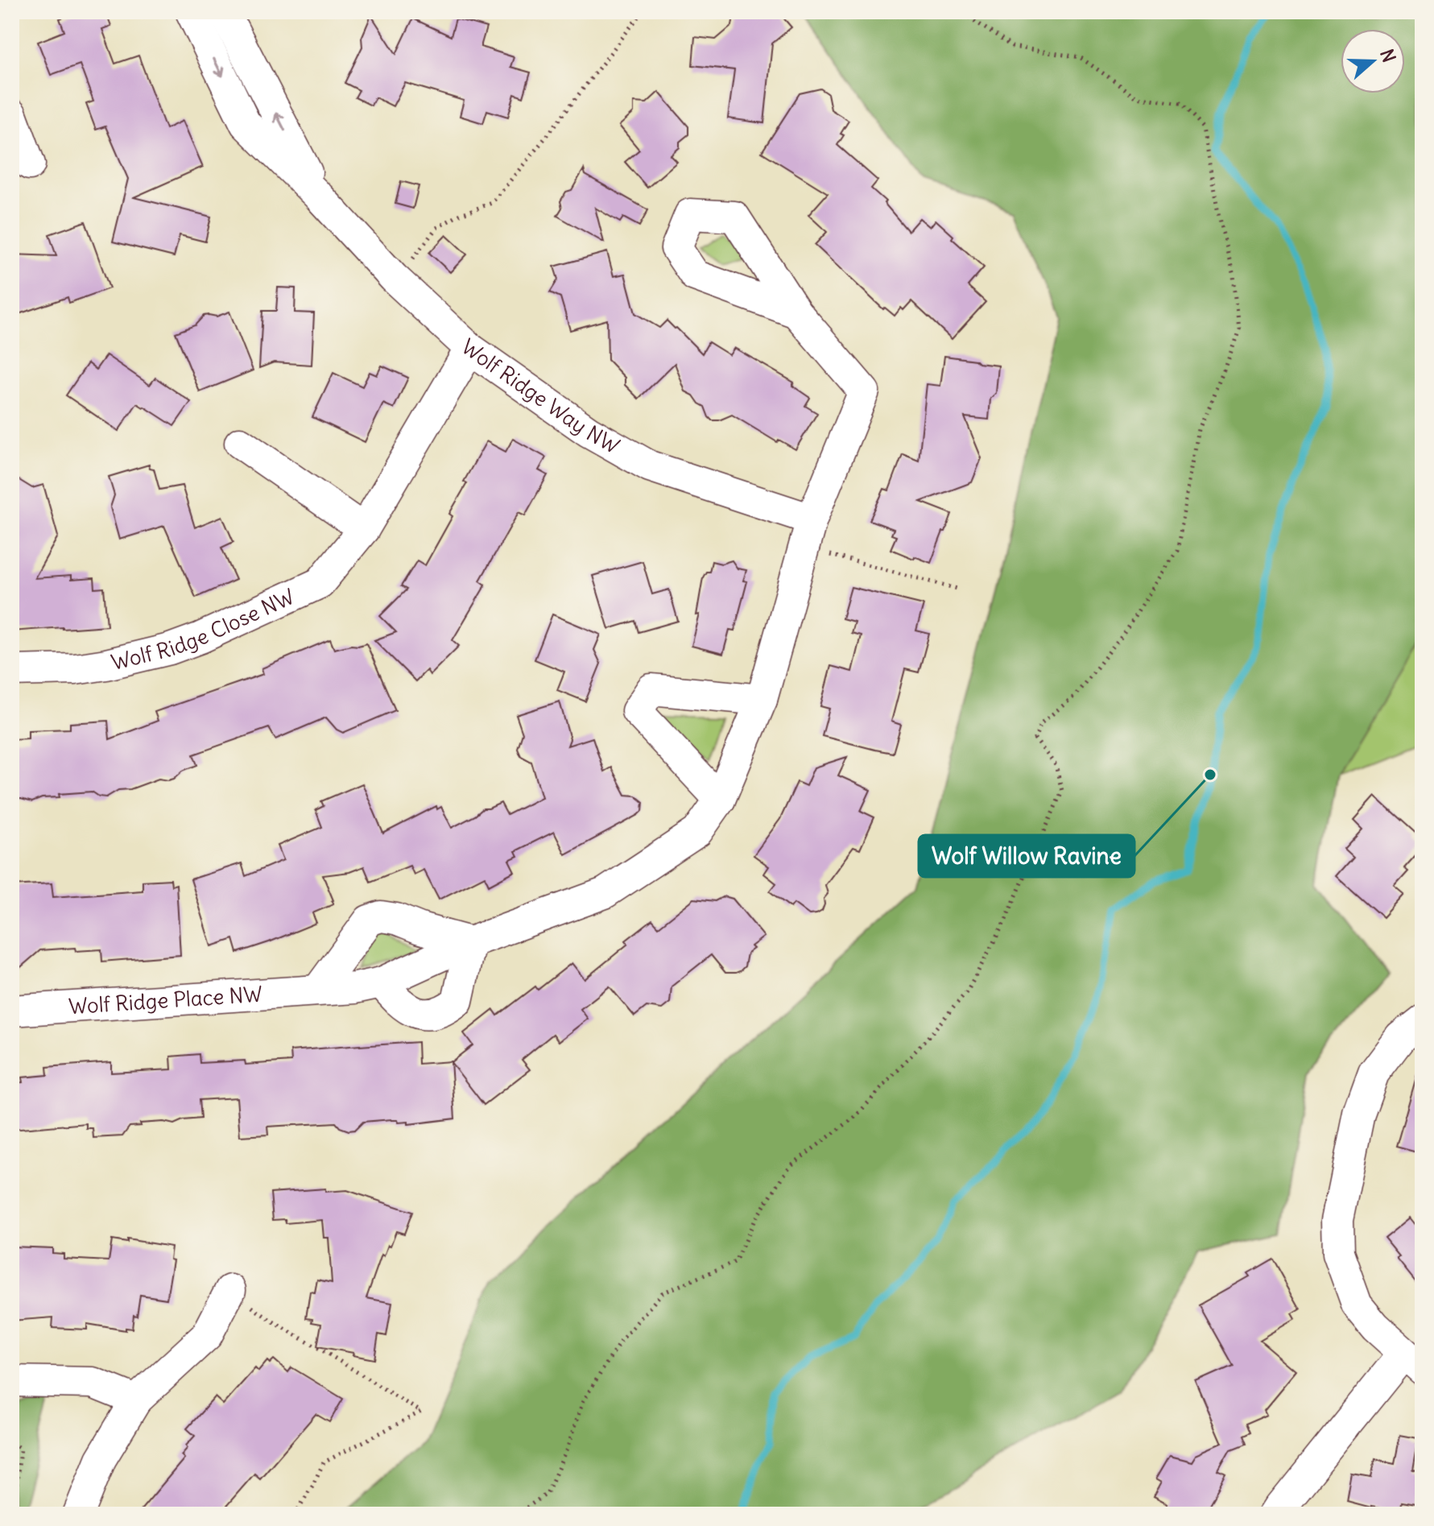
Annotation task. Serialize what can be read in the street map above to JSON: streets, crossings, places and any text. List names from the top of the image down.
{
  "streets": {
    "street": ["Wolf Ridge Way NW", "Wolf Ridge Close NW", "Wolf Ridge Place NW"]
  },
  "crossings": [
    ["Wolf Ridge Way NW", "Wolf Ridge Close NW"],
    ["Wolf Ridge Way NW", "Wolf Ridge Place NW"]
  ],
  "places": ["Wolf Willow Ravine"],
  "north": "right"
}
